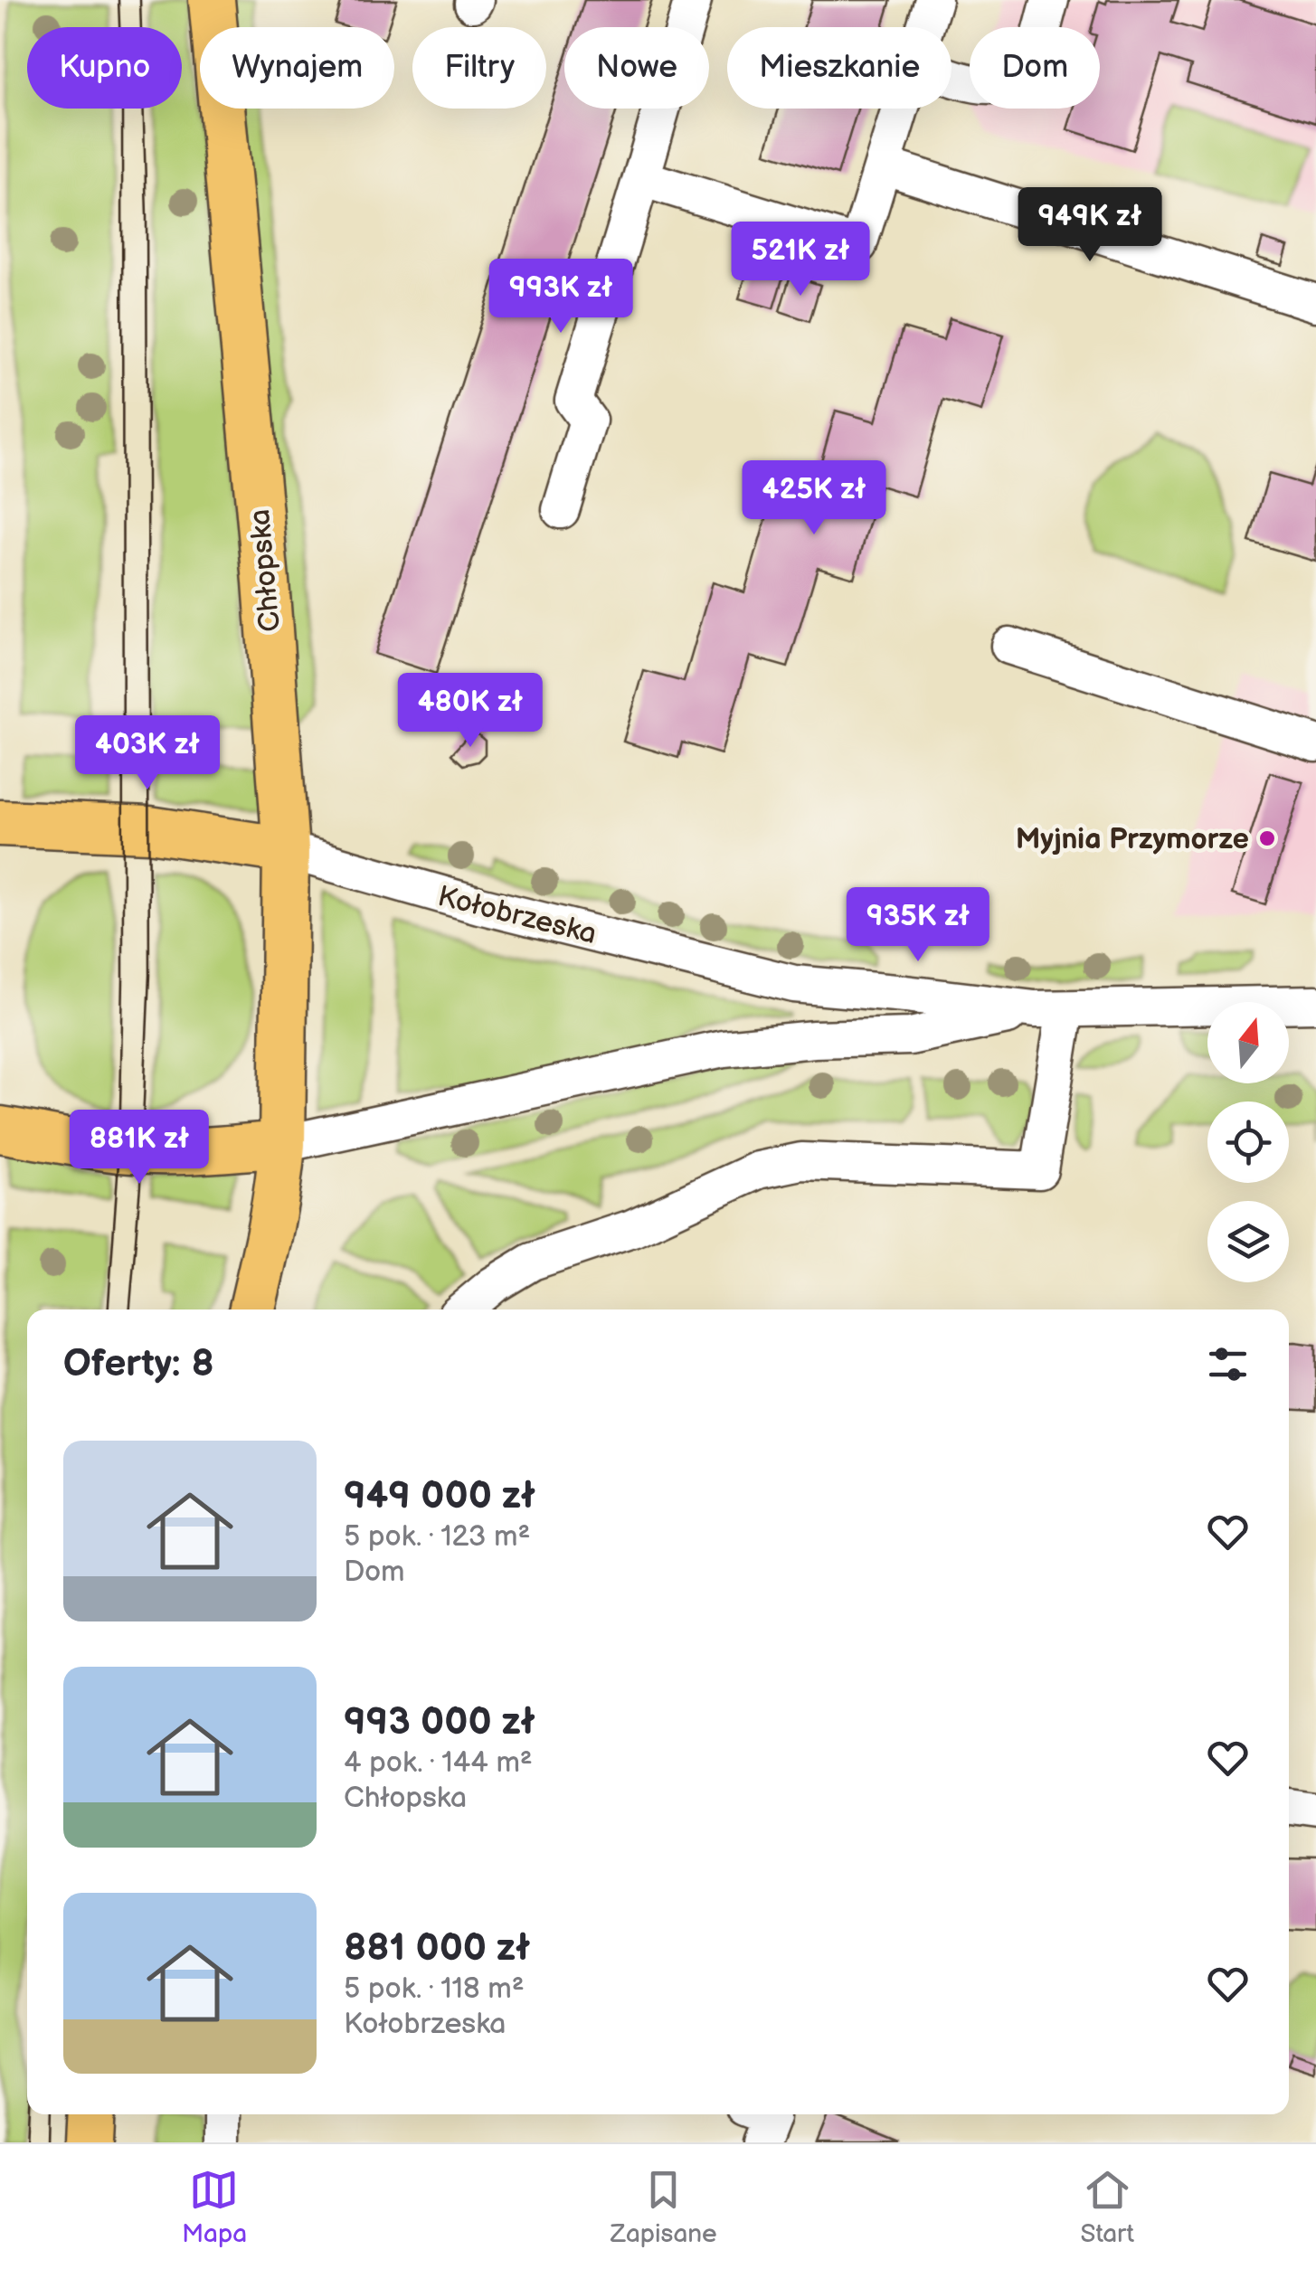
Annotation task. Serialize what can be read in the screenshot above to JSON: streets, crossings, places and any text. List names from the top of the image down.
{
  "streets": {
    "main road": ["Chłopska", "Kołobrzeska"]
  },
  "crossings": [
    ["Chłopska", "Kołobrzeska"]
  ],
  "places": ["Myjnia Przymorze"],
  "north": "top",
  "page": {
    "chip": [
      "Kupno",
      "Wynajem",
      "Filtry",
      "Nowe",
      "Mieszkanie",
      "Dom"
    ],
    "price": [
      "949K zł",
      "521K zł",
      "993K zł",
      "425K zł",
      "480K zł",
      "403K zł",
      "935K zł",
      "881K zł"
    ],
    "heading": "Oferty: 8",
    "list": [
      {
        "name": "949 000 zł",
        "note": "5 pok. · 123 m² · Dom"
      },
      {
        "name": "993 000 zł",
        "note": "4 pok. · 144 m² · Chłopska"
      },
      {
        "name": "881 000 zł",
        "note": "5 pok. · 118 m² · Kołobrzeska"
      }
    ],
    "tabs": ["Mapa", "Zapisane", "Start"]
  }
}
